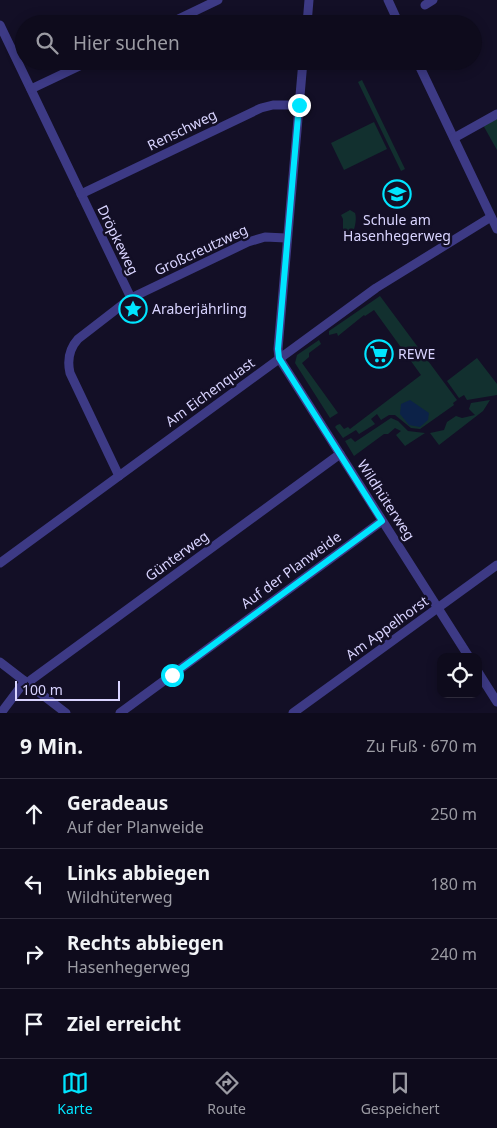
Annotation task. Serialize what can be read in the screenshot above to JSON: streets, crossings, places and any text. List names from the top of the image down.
{
  "streets": {
    "street": [
      "Renschweg",
      "Dröpkeweg",
      "Großcreutzweg",
      "Am Eichenquast",
      "Wildhüterweg",
      "Günterweg",
      "Auf der Planweide",
      "Am Appelhorst"
    ]
  },
  "crossings": [
    ["Renschweg", "Dröpkeweg"],
    ["Dröpkeweg", "Großcreutzweg"],
    ["Am Eichenquast", "Wildhüterweg"],
    ["Wildhüterweg", "Günterweg"],
    ["Wildhüterweg", "Auf der Planweide"],
    ["Wildhüterweg", "Am Appelhorst"]
  ],
  "places": {
    "school or university": ["Schule am Hasenhegerweg"],
    "place": ["Araberjährling"],
    "supermarket": ["REWE"]
  },
  "scale_bar": "100 m",
  "page": {
    "search": "Hier suchen",
    "scale": "100 m",
    "heading": ["9 Min.", "Zu Fuß · 670 m"],
    "list": [
      ["Geradeaus", "Auf der Planweide", "250 m"],
      ["Links abbiegen", "Wildhüterweg", "180 m"],
      ["Rechts abbiegen", "Hasenhegerweg", "240 m"],
      "Ziel erreicht"
    ],
    "nav": ["Karte", "Route", "Gespeichert"]
  }
}
